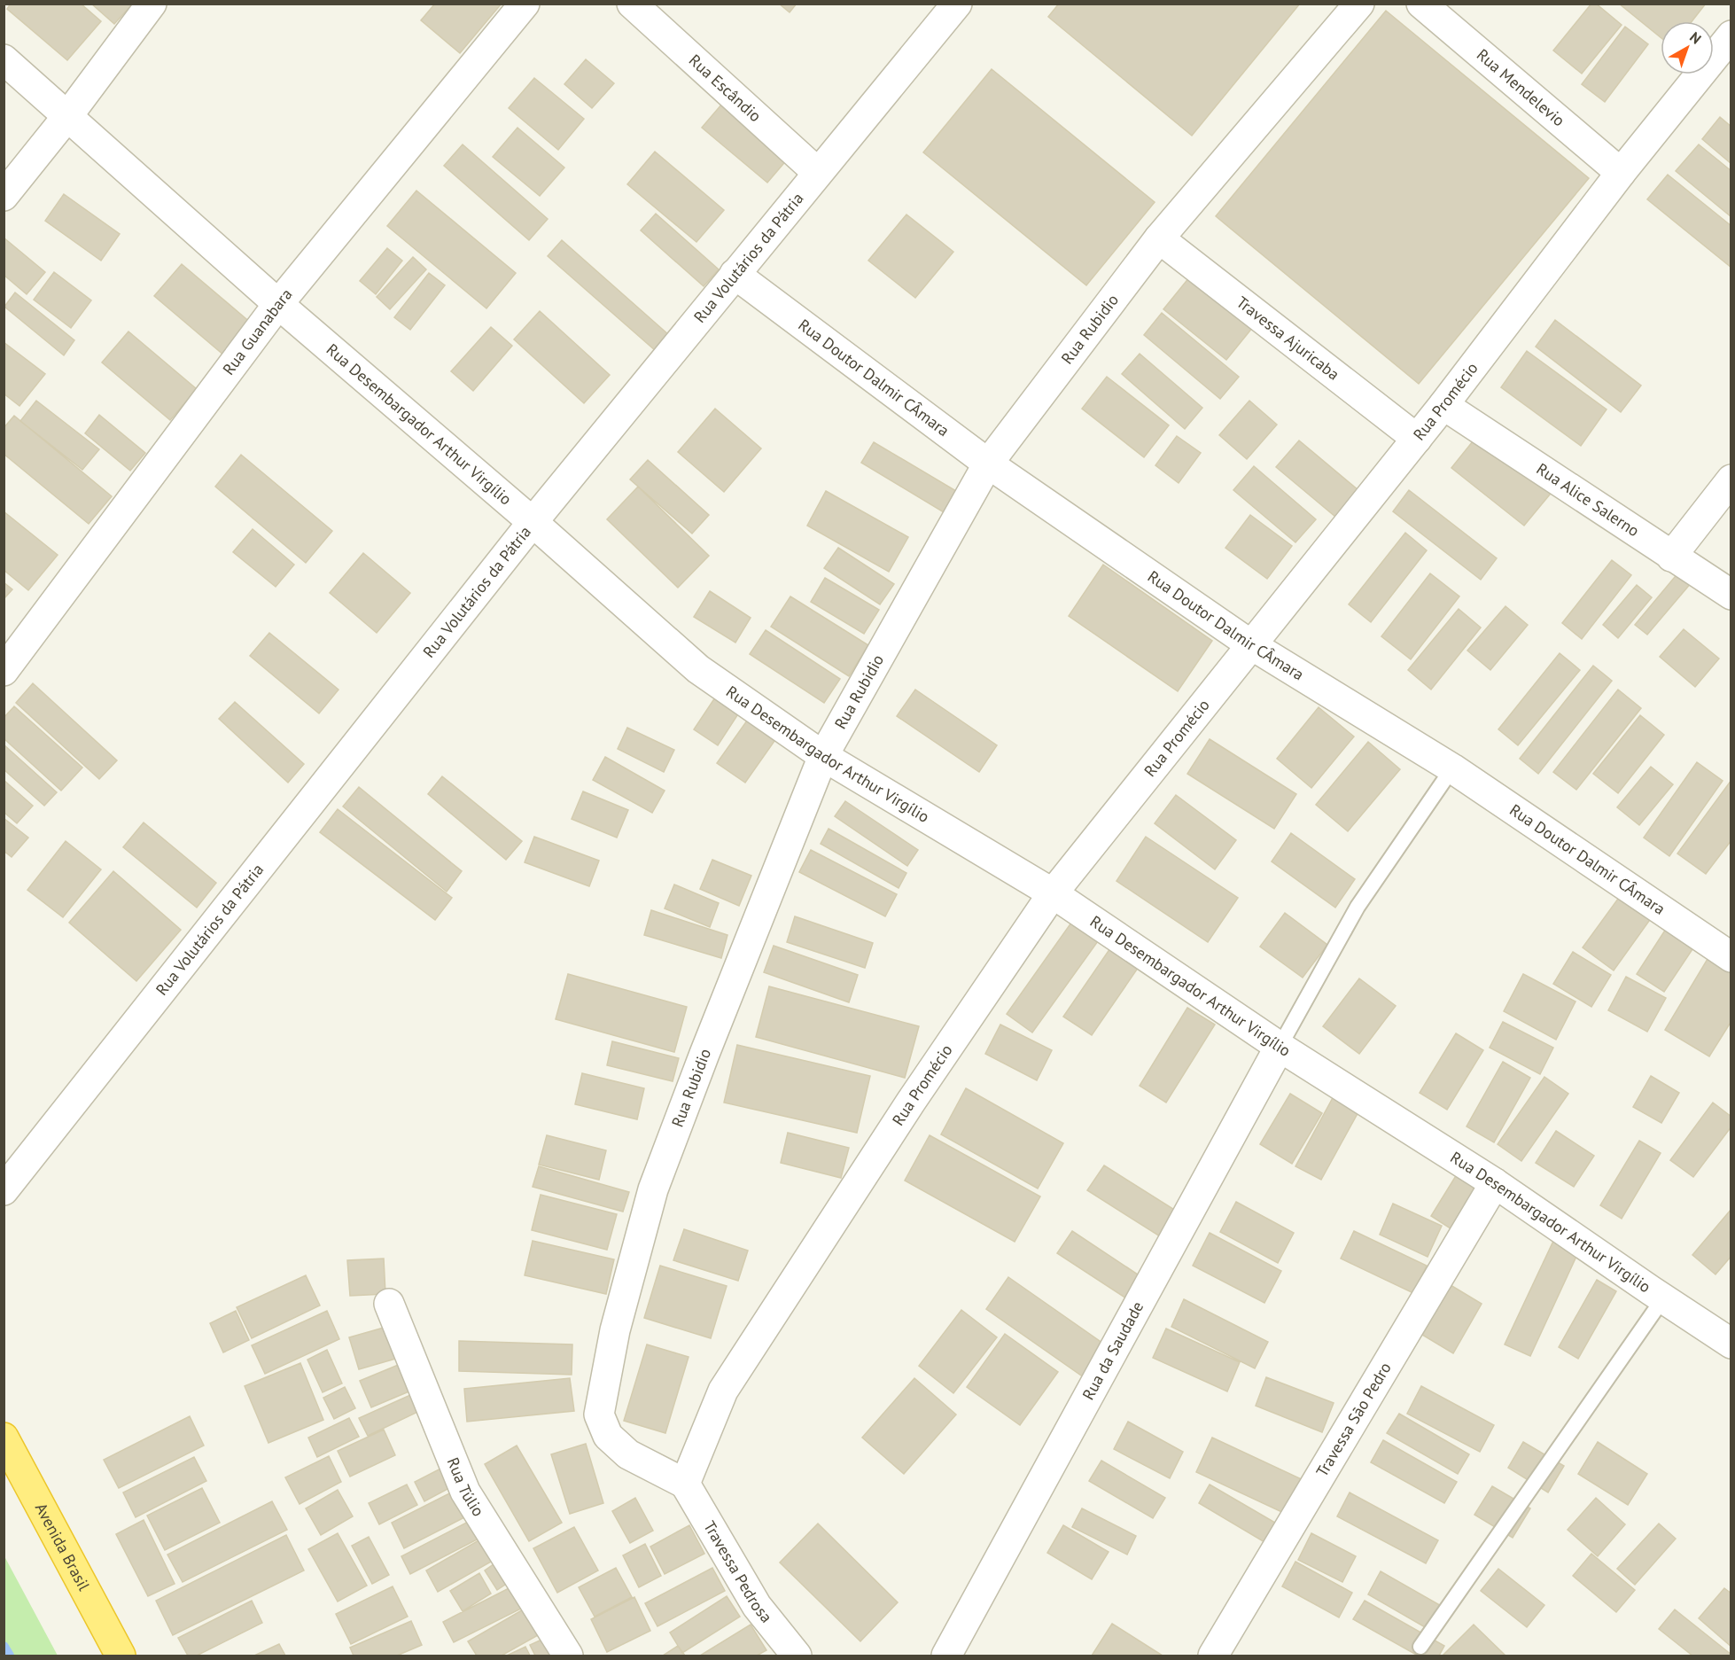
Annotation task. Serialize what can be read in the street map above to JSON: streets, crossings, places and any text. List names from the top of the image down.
{
  "streets": {
    "highway": ["Avenida Brasil"],
    "street": [
      "Rua Escândio",
      "Rua Mendelevio",
      "Rua Volutários da Pátria",
      "Rua Rubidio",
      "Rua Guanabara",
      "Travessa Ajuricaba",
      "Rua Doutor Dalmir CÂmara",
      "Rua Promécio",
      "Rua Desembargador Arthur Virgílio",
      "Rua Alice Salerno",
      "Rua da Saudade",
      "Travessa São Pedro",
      "Rua Túlio",
      "Travessa Pedrosa"
    ]
  },
  "crossings": [
    ["Rua Escândio", "Rua Volutários da Pátria"],
    ["Rua Mendelevio", "Rua Promécio"],
    ["Rua Volutários da Pátria", "Rua Doutor Dalmir CÂmara"],
    ["Rua Volutários da Pátria", "Rua Desembargador Arthur Virgílio"],
    ["Rua Rubidio", "Travessa Ajuricaba"],
    ["Rua Rubidio", "Rua Doutor Dalmir CÂmara"],
    ["Rua Rubidio", "Rua Promécio"],
    ["Rua Rubidio", "Rua Desembargador Arthur Virgílio"],
    ["Rua Rubidio", "Travessa Pedrosa"],
    ["Rua Guanabara", "Rua Desembargador Arthur Virgílio"],
    ["Travessa Ajuricaba", "Rua Promécio"],
    ["Rua Doutor Dalmir CÂmara", "Rua Promécio"],
    ["Rua Promécio", "Rua Desembargador Arthur Virgílio"],
    ["Rua Promécio", "Rua Alice Salerno"],
    ["Rua Promécio", "Travessa Pedrosa"],
    ["Rua Desembargador Arthur Virgílio", "Rua da Saudade"],
    ["Rua Desembargador Arthur Virgílio", "Travessa São Pedro"]
  ],
  "north": "top right"
}
